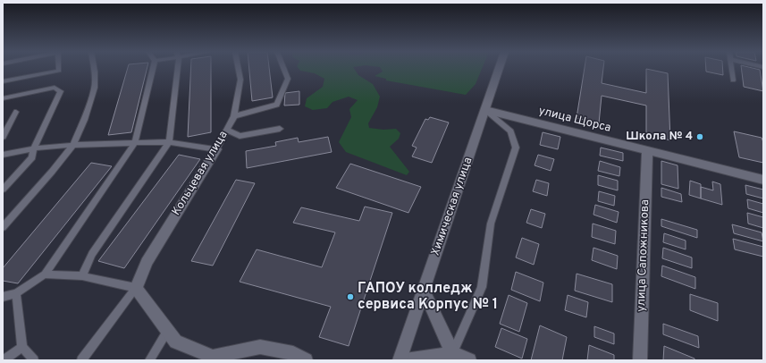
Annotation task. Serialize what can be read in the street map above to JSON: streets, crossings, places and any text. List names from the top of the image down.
{
  "streets": {
    "street": [
      "улица Щорса",
      "Кольцевая улица",
      "Химическая улица",
      "улица Сапожникова"
    ]
  },
  "crossings": [
    ["улица Щорса", "Химическая улица"],
    ["улица Щорса", "улица Сапожникова"]
  ],
  "places": ["Школа № 4", "ГАПОУ колледж сервиса Корпус № 1"]
}
